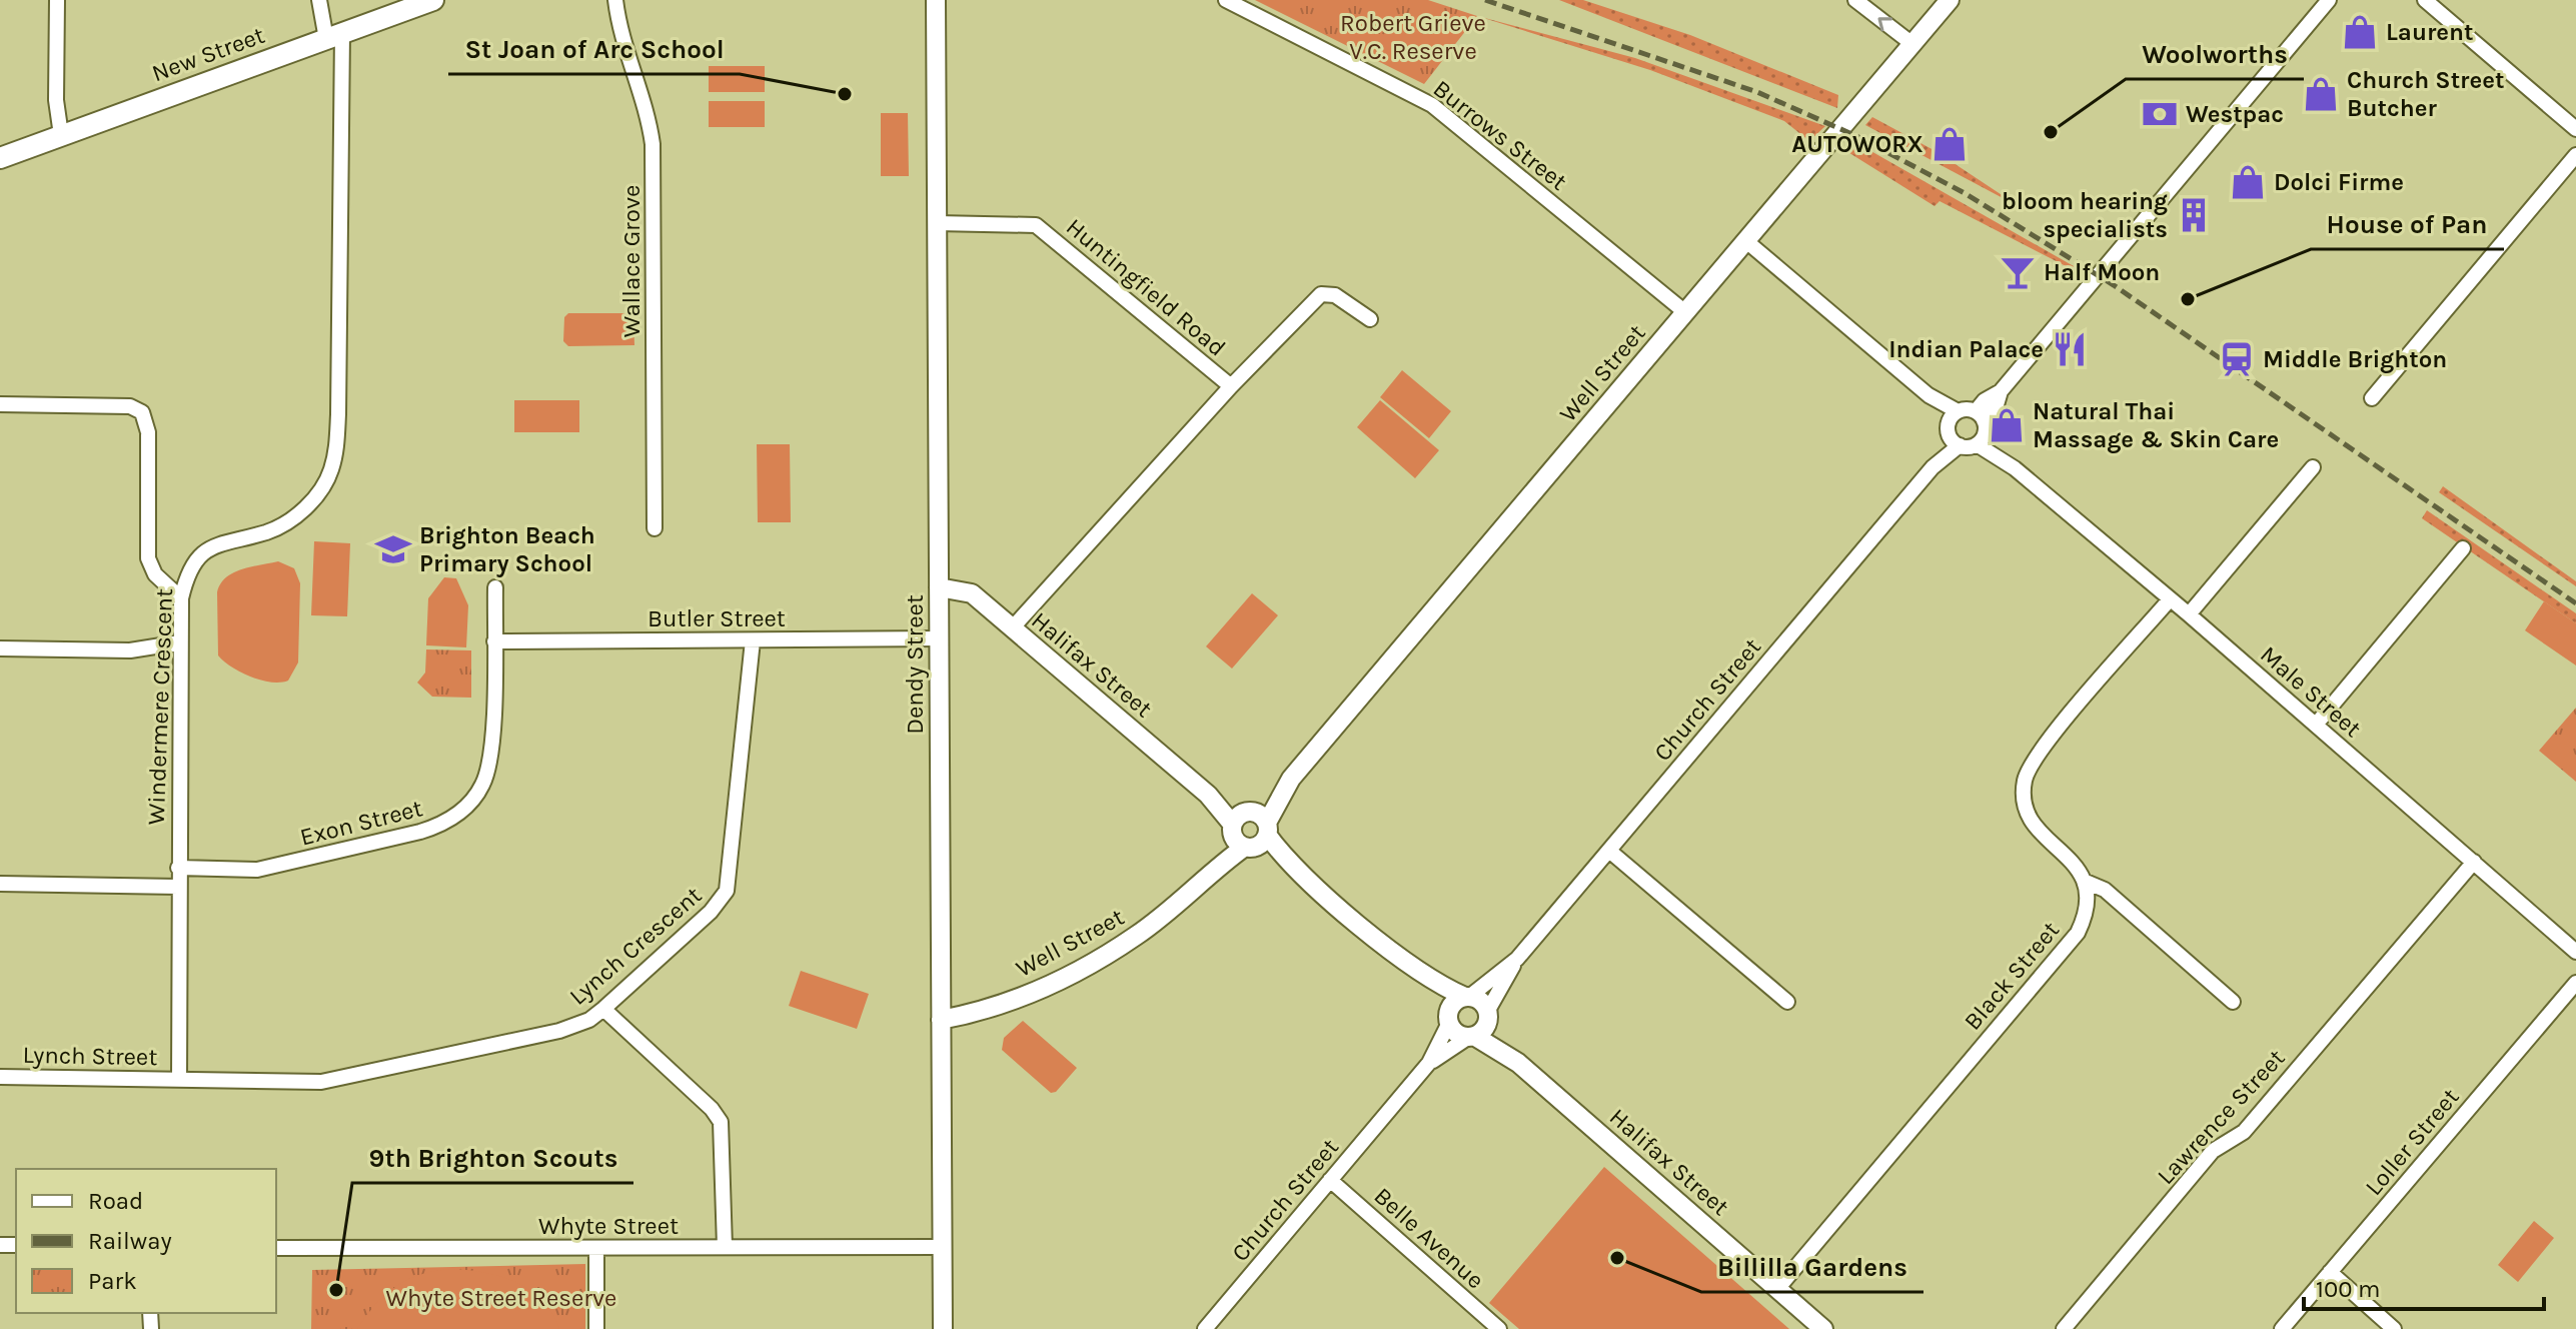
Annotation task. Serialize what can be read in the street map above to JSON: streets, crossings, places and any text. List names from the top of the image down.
{
  "streets": {
    "main road": ["New Street"],
    "street": [
      "Burrows Street",
      "Wallace Grove",
      "Huntingfield Road",
      "Well Street",
      "Butler Street",
      "Dendy Street",
      "Halifax Street",
      "Male Street",
      "Church Street",
      "Windermere Crescent",
      "Exon Street",
      "Lynch Crescent",
      "Black Street",
      "Lynch Street",
      "Lawrence Street",
      "Loller Street",
      "Whyte Street",
      "Belle Avenue"
    ]
  },
  "crossings": [
    ["New Street", "Windermere Crescent"],
    ["Burrows Street", "Well Street"],
    ["Huntingfield Road", "Dendy Street"],
    ["Huntingfield Road", "Halifax Street"],
    ["Well Street", "Dendy Street"],
    ["Well Street", "Halifax Street"],
    ["Butler Street", "Dendy Street"],
    ["Butler Street", "Exon Street"],
    ["Butler Street", "Lynch Crescent"],
    ["Dendy Street", "Halifax Street"],
    ["Dendy Street", "Whyte Street"],
    ["Halifax Street", "Church Street"],
    ["Halifax Street", "Black Street"],
    ["Male Street", "Lawrence Street"],
    ["Church Street", "Belle Avenue"],
    ["Windermere Crescent", "Exon Street"],
    ["Windermere Crescent", "Lynch Crescent"],
    ["Windermere Crescent", "Lynch Street"],
    ["Lynch Crescent", "Lynch Street"]
  ],
  "parks": ["Robert Grieve V.C. Reserve", "Whyte Street Reserve"],
  "places": {
    "shop": [
      "Laurent",
      "Church Street Butcher",
      "AUTOWORX",
      "Dolci Firme",
      "Natural Thai Massage & Skin Care"
    ],
    "other": [
      "St Joan of Arc School",
      "Woolworths",
      "House of Pan",
      "Billilla Gardens",
      "9th Brighton Scouts"
    ],
    "bank": ["Westpac"],
    "building": ["bloom hearing specialists"],
    "bar": ["Half Moon"],
    "restaurant": ["Indian Palace"],
    "station": ["Middle Brighton"],
    "school or university": ["Brighton Beach Primary School"]
  },
  "legend": ["Road", "Railway", "Park"],
  "scale_bar": "100 m"
}
